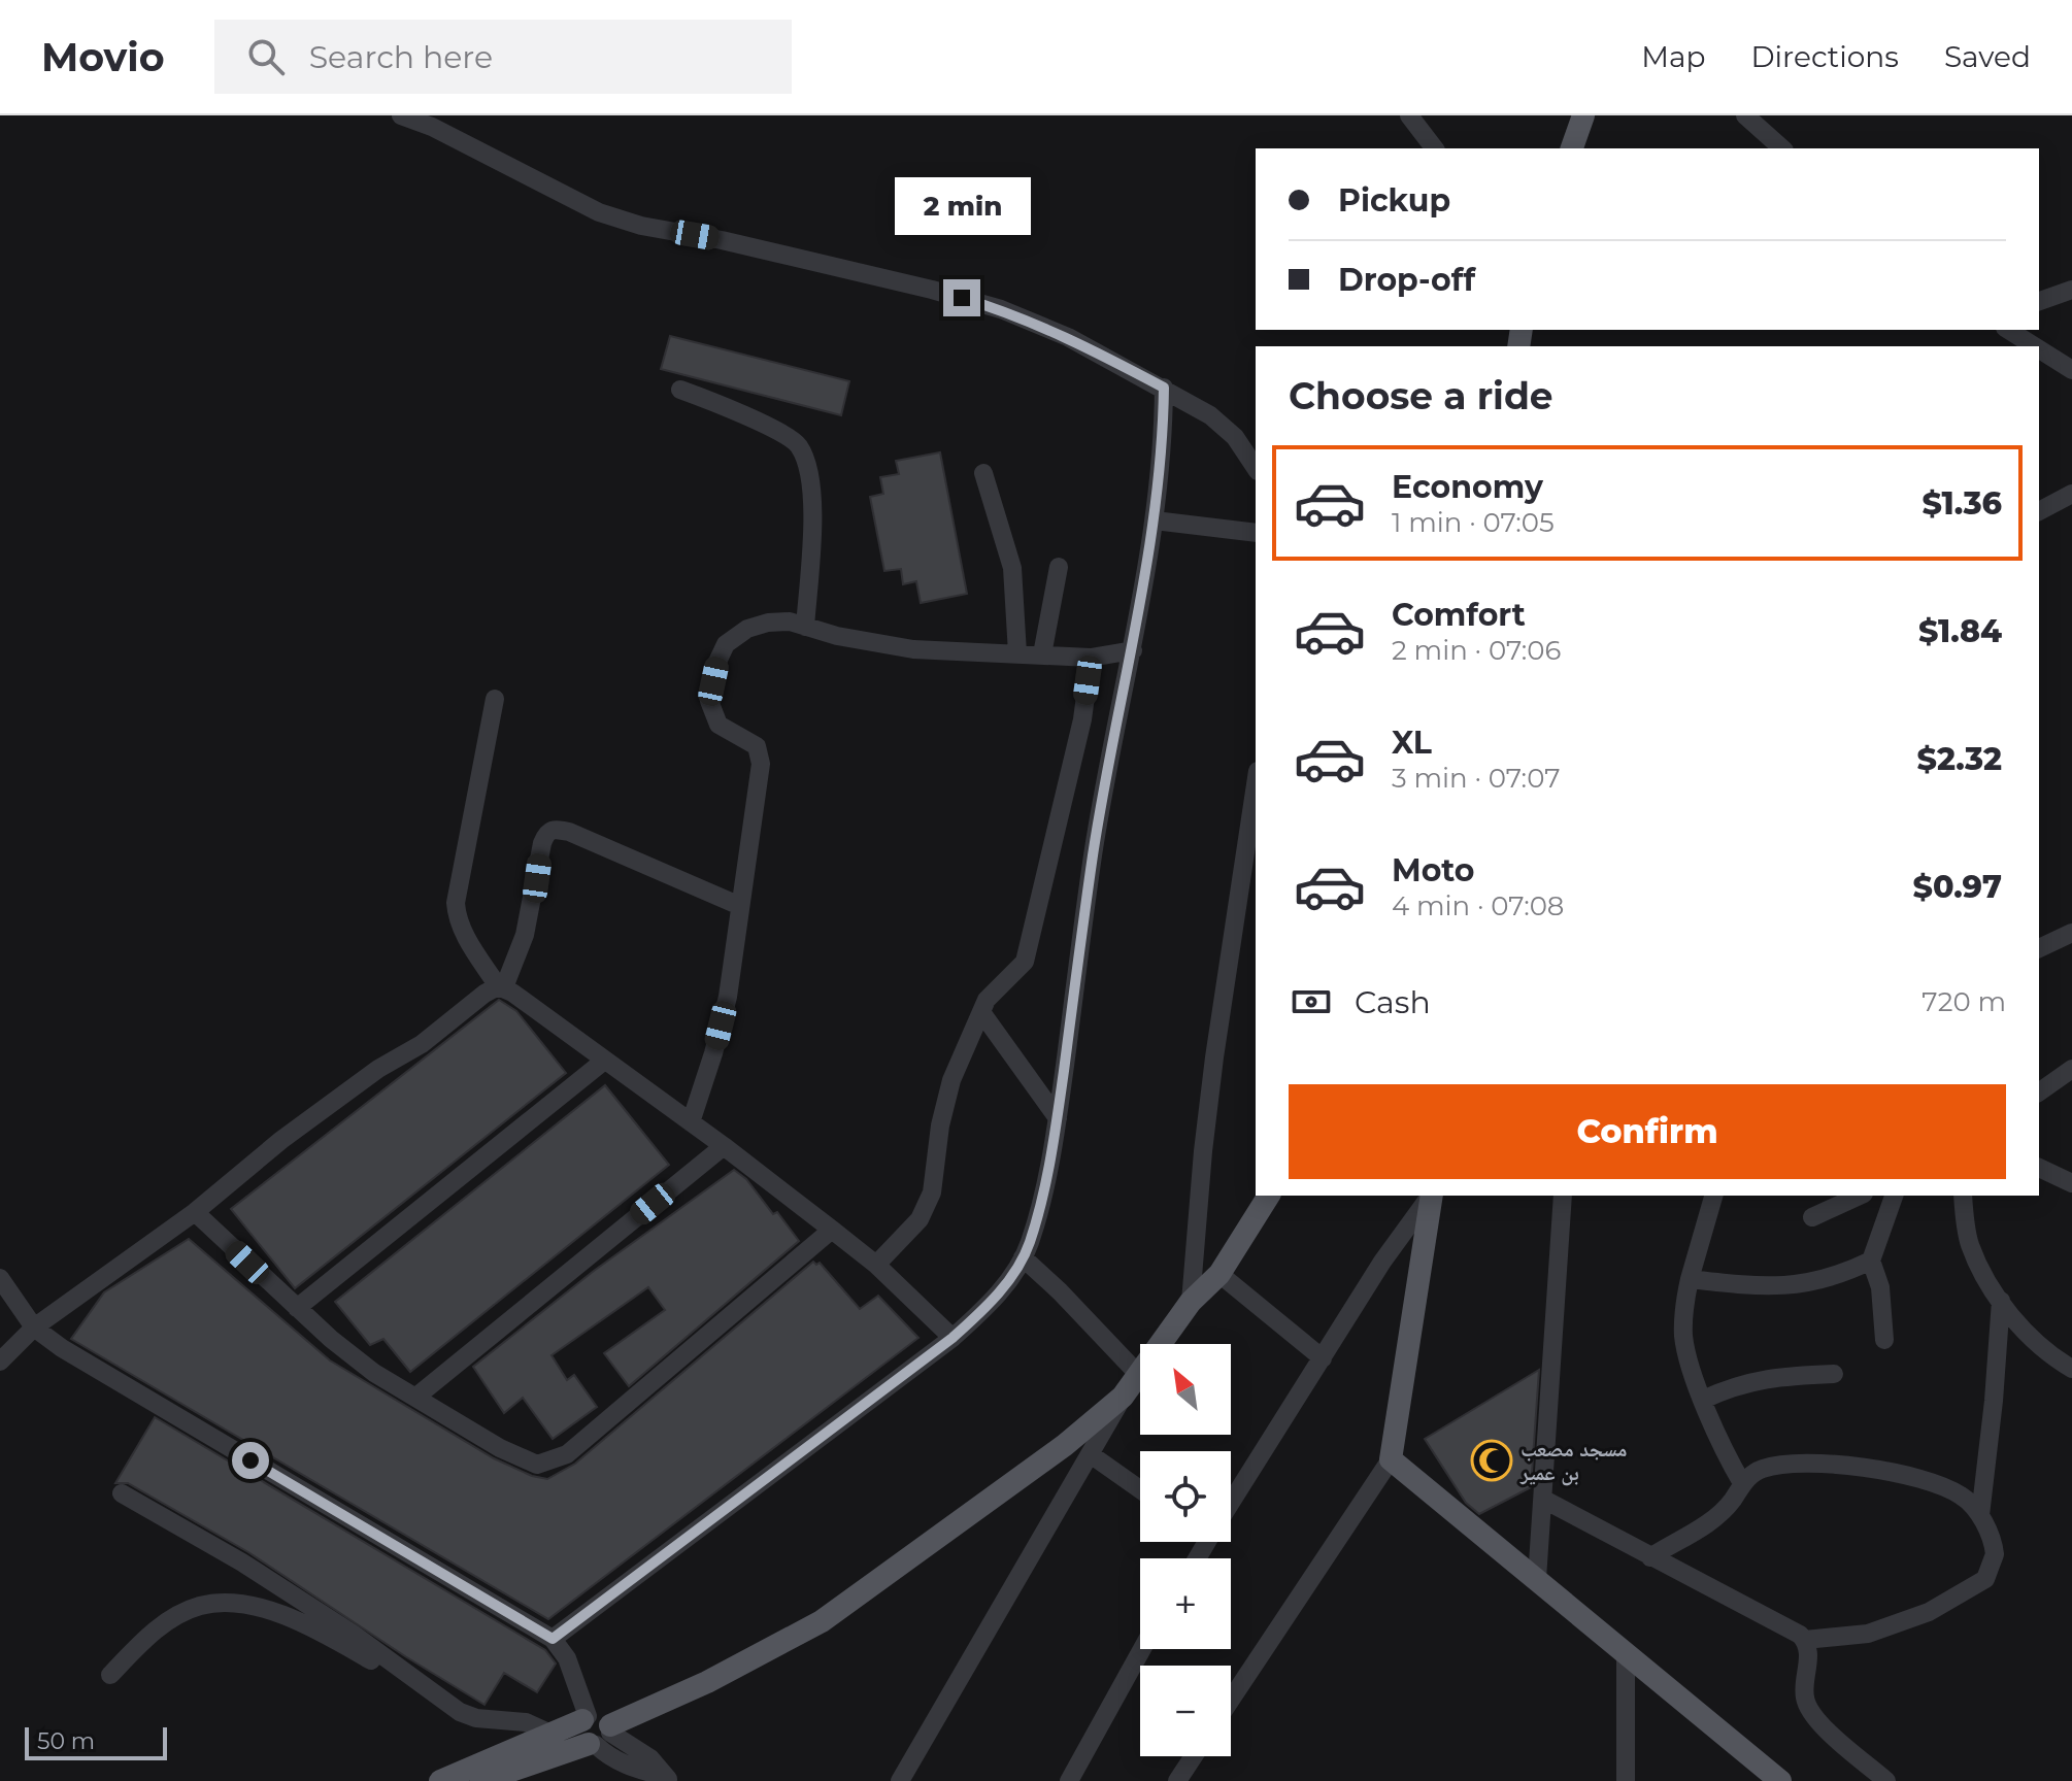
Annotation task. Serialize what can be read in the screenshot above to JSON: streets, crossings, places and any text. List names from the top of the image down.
{
  "places": {
    "mosque": ["مسجد مصعب بن عمير"]
  },
  "scale_bar": "50 m",
  "north": "top left",
  "page": {
    "header": "Movio",
    "search": "Search here",
    "nav": ["Map", "Directions", "Saved"],
    "banner": ["Pickup", "Drop-off"],
    "bubble": "2 min",
    "heading": "Choose a ride",
    "list": [
      {
        "name": "Economy",
        "note": "1 min · 07:05",
        "value": "$1.36"
      },
      {
        "name": "Comfort",
        "note": "2 min · 07:06",
        "value": "$1.84"
      },
      {
        "name": "XL",
        "note": "3 min · 07:07",
        "value": "$2.32"
      },
      {
        "name": "Moto",
        "note": "4 min · 07:08",
        "value": "$0.97"
      }
    ],
    "pay": ["Cash", "720 m"],
    "buttons": "Confirm",
    "map_buttons": ["+", "−"],
    "scale": "50 m"
  }
}
